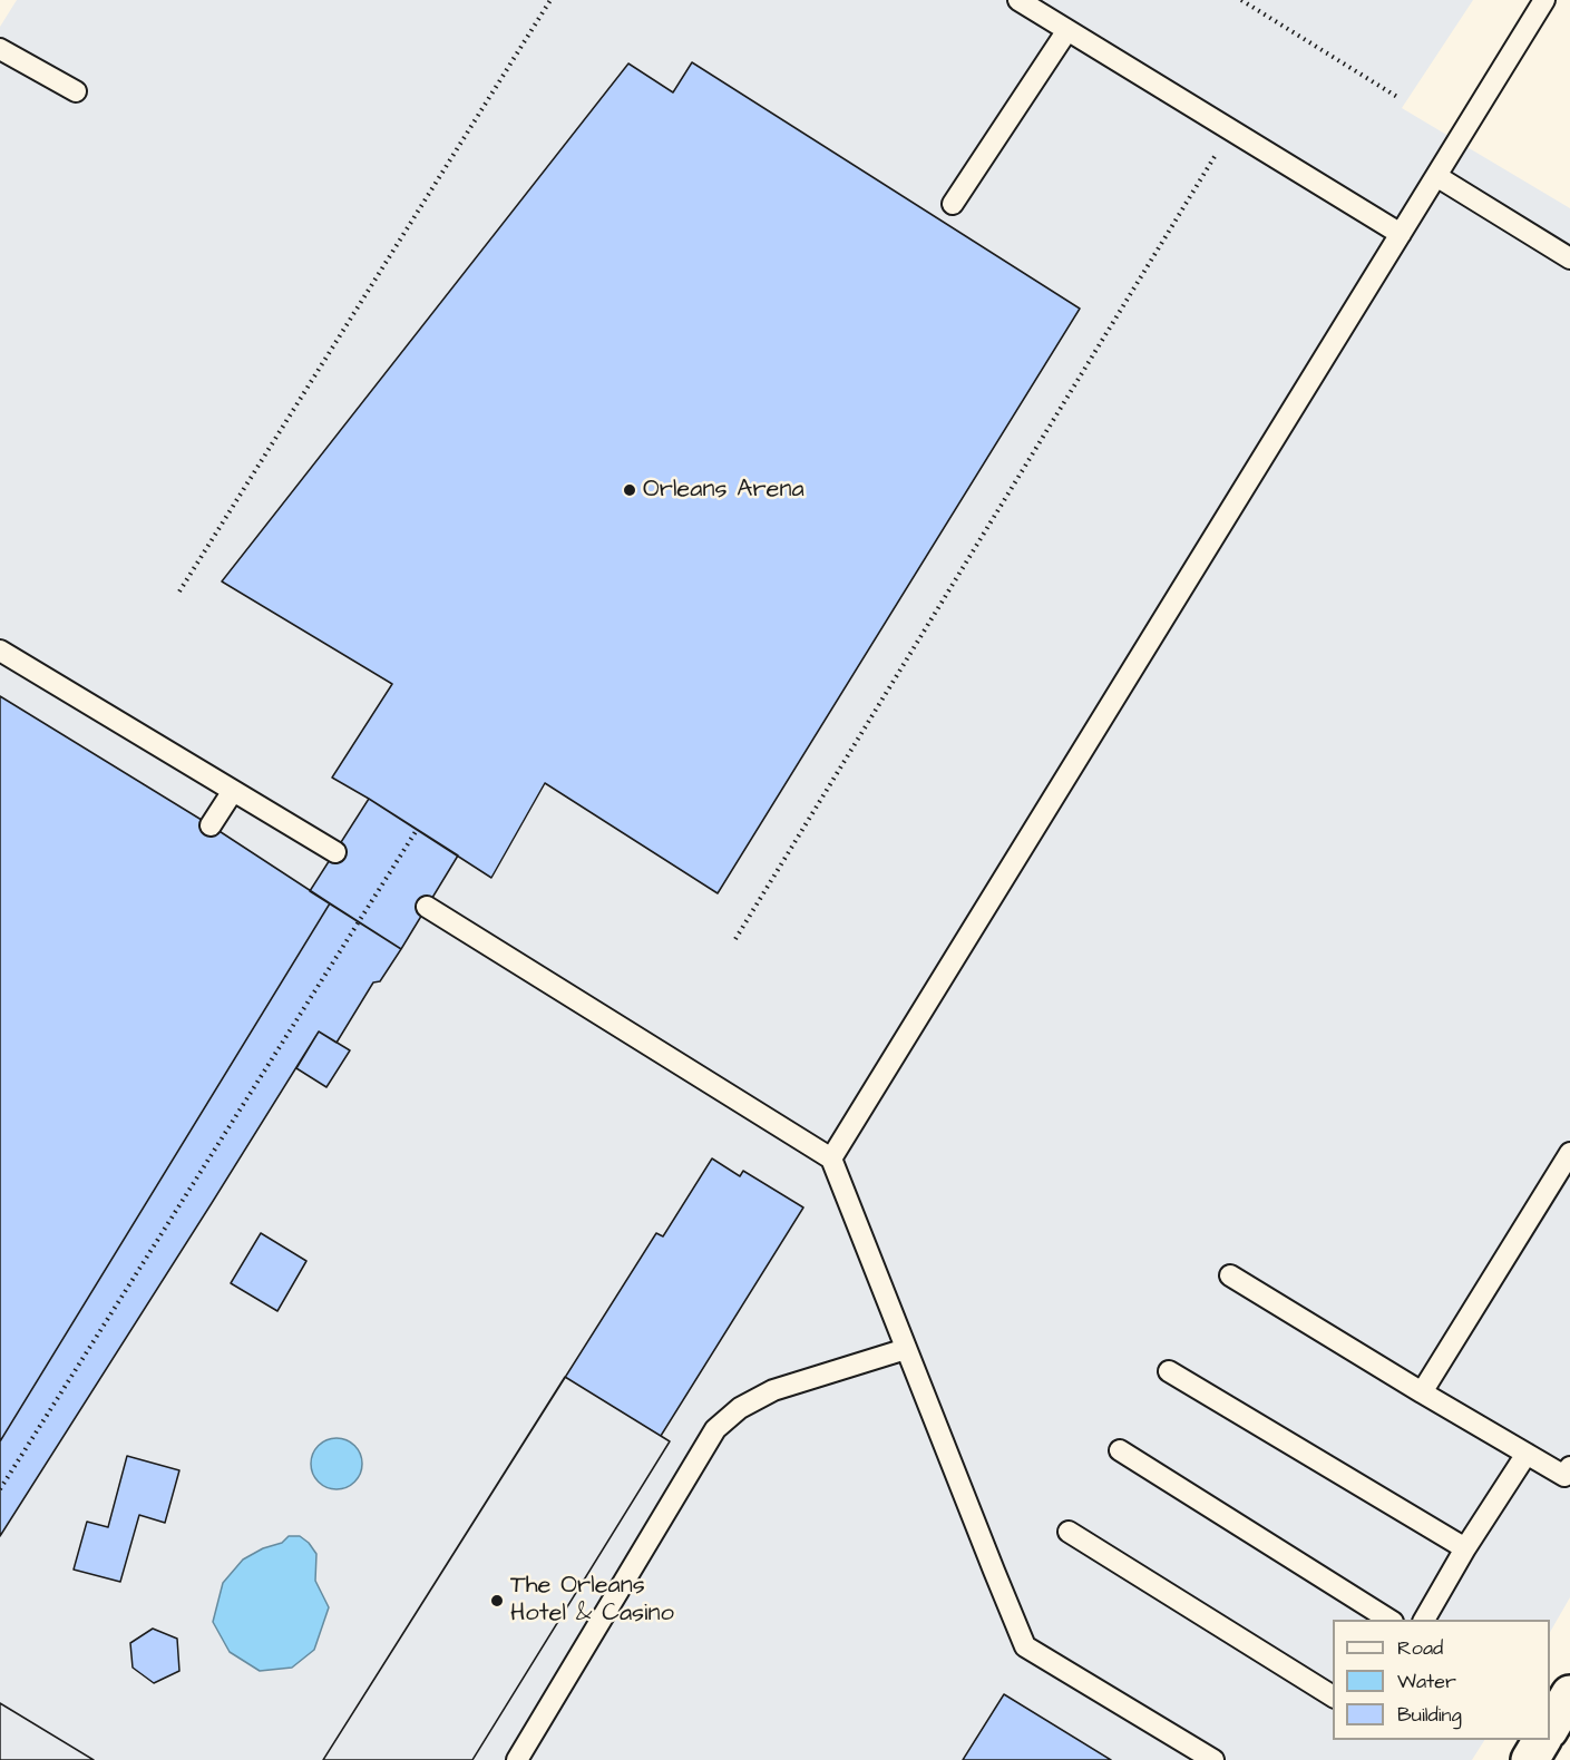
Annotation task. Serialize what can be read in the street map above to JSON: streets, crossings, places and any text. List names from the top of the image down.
{
  "places": ["Orleans Arena", "The Orleans Hotel & Casino"],
  "legend": ["Road", "Water", "Building"]
}
